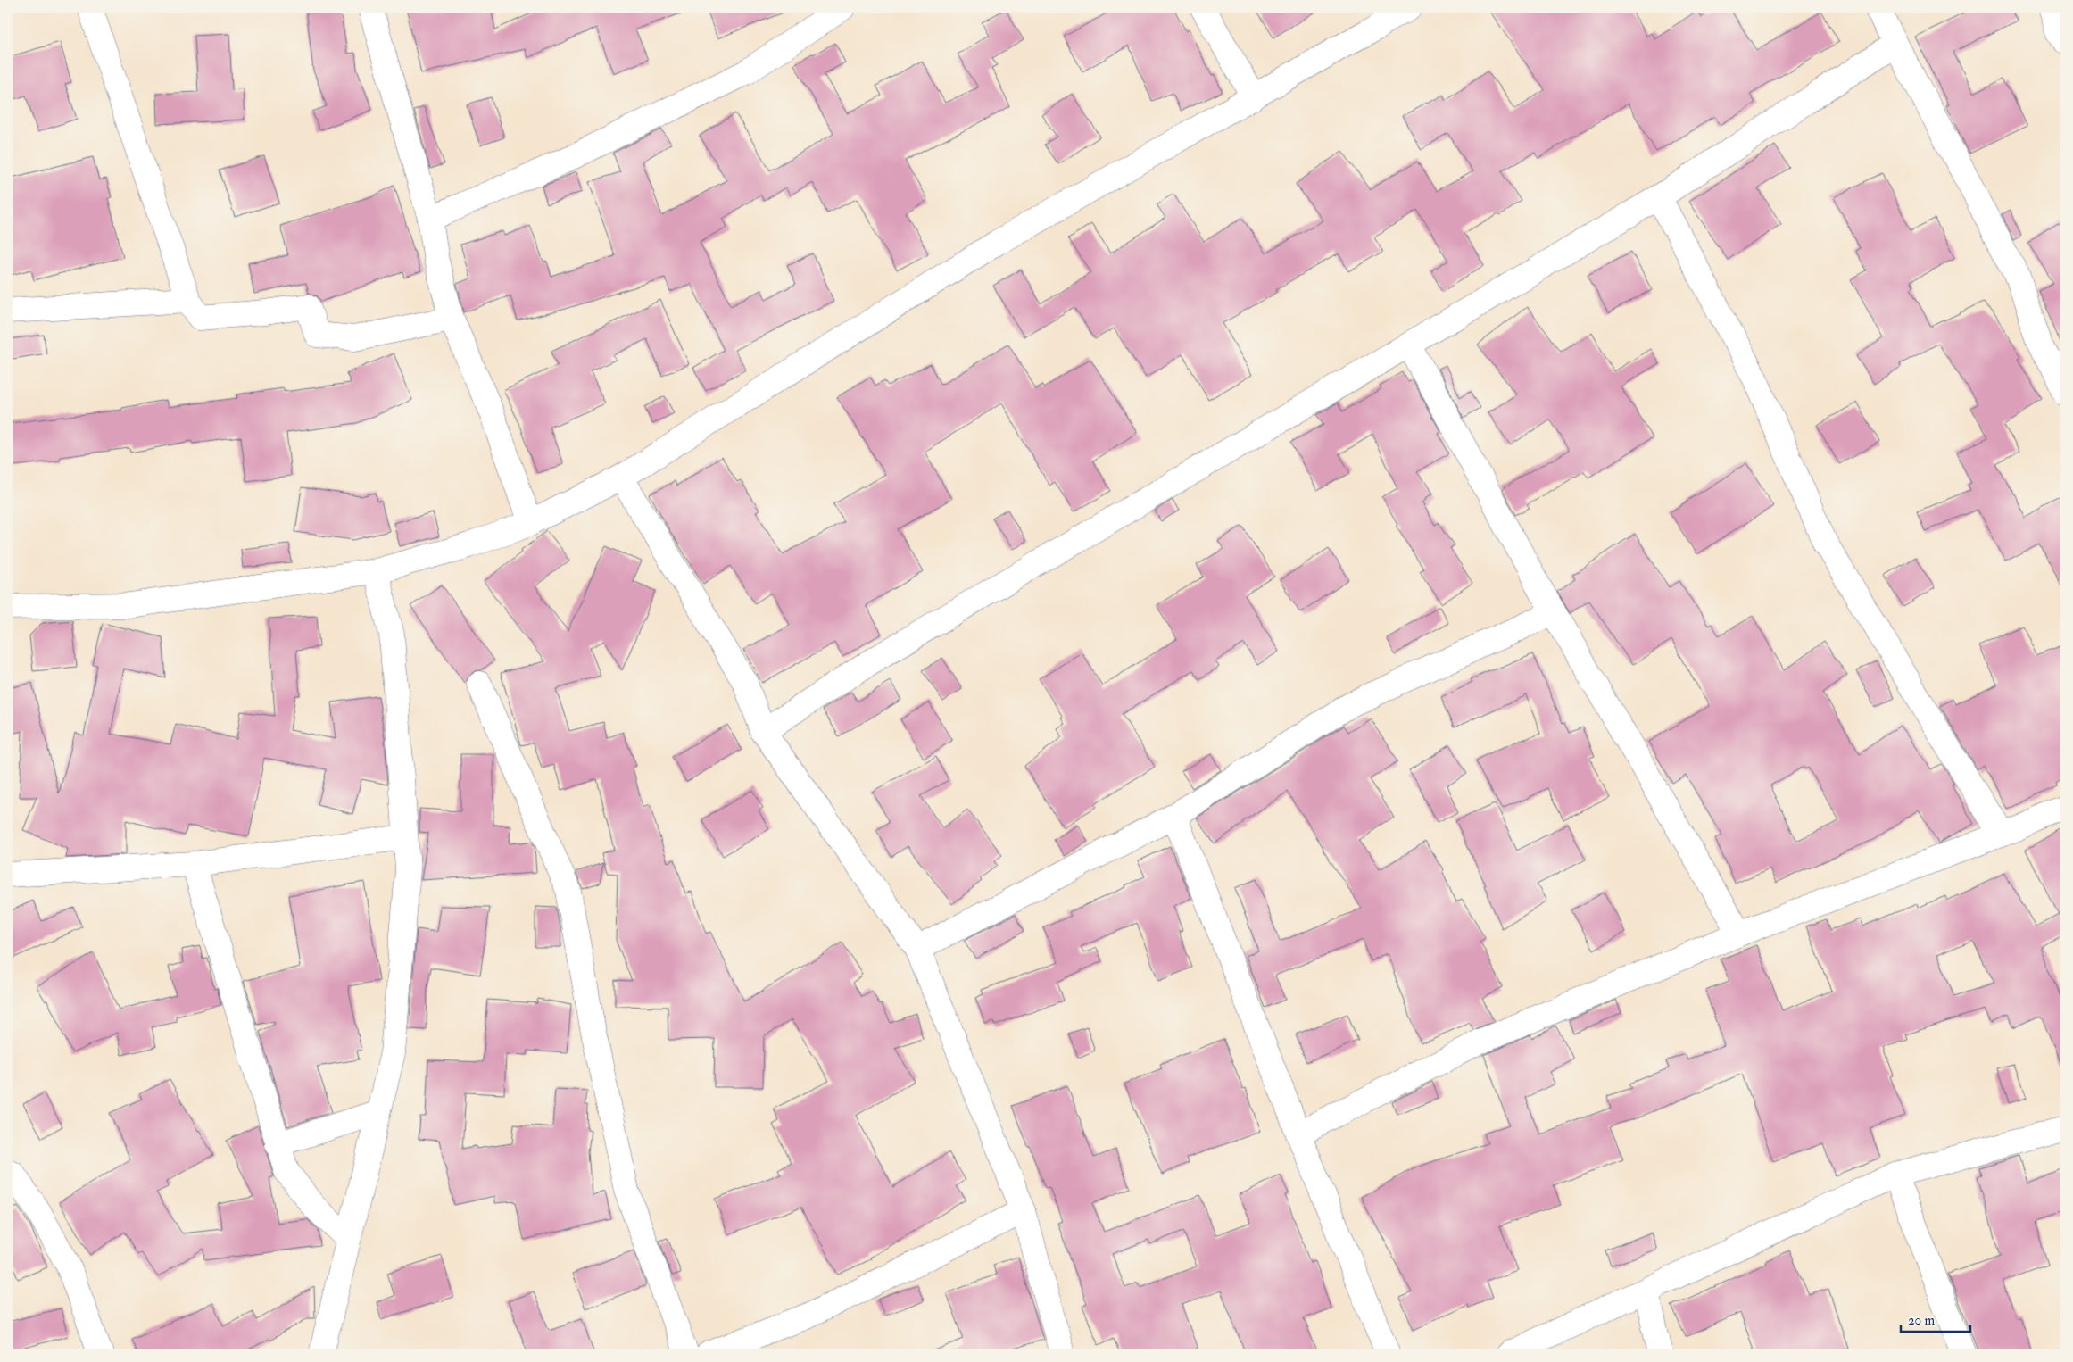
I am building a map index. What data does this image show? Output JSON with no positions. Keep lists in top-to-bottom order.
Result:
{
  "scale_bar": "20 m"
}
